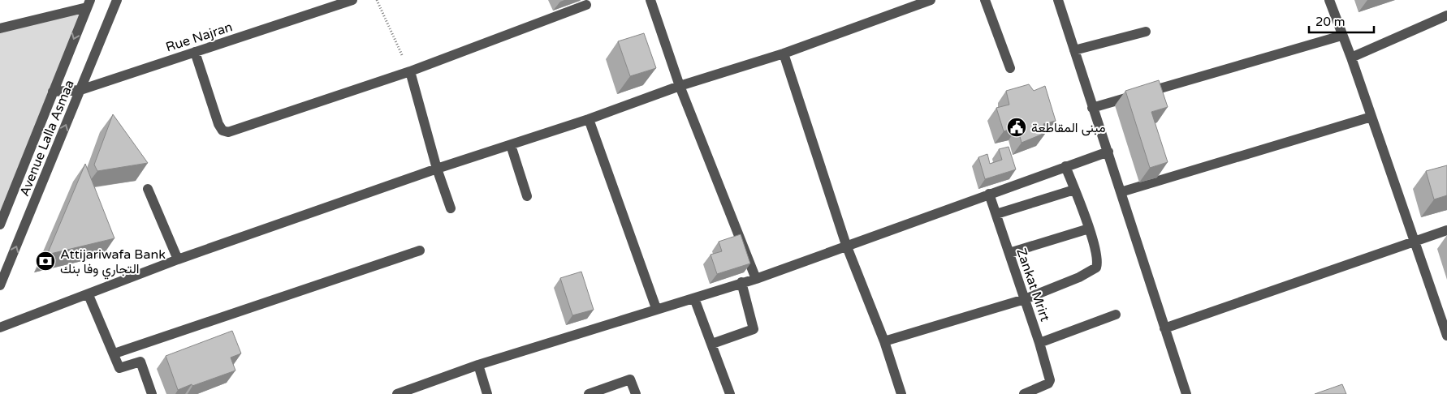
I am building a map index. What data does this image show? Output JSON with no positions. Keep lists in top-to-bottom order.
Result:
{
  "streets": {
    "street": ["Rue Najran", "Avenue Lalla Asmaa", "Zankat Mrirt"]
  },
  "crossings": [
    ["Rue Najran", "Avenue Lalla Asmaa"]
  ],
  "places": {
    "public building": ["مبنى المقاطعة"],
    "bank": ["Attijariwafa Bank التجاري وفا بنك"]
  },
  "scale_bar": "20 m"
}
